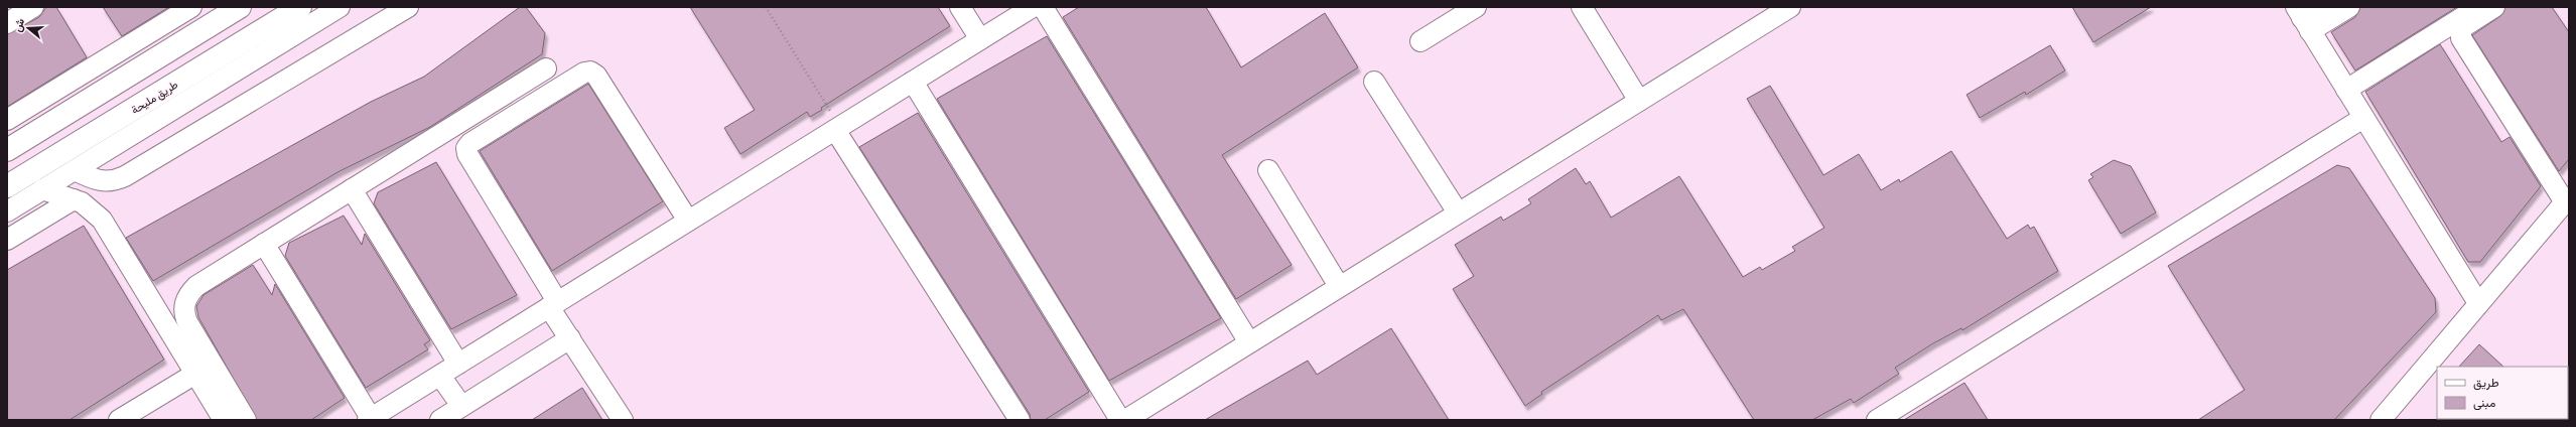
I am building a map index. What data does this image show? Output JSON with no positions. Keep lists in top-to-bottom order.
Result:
{
  "streets": {
    "main road": ["طريق مليحة"]
  },
  "legend": ["طريق", "مبنى"],
  "north": "left"
}
